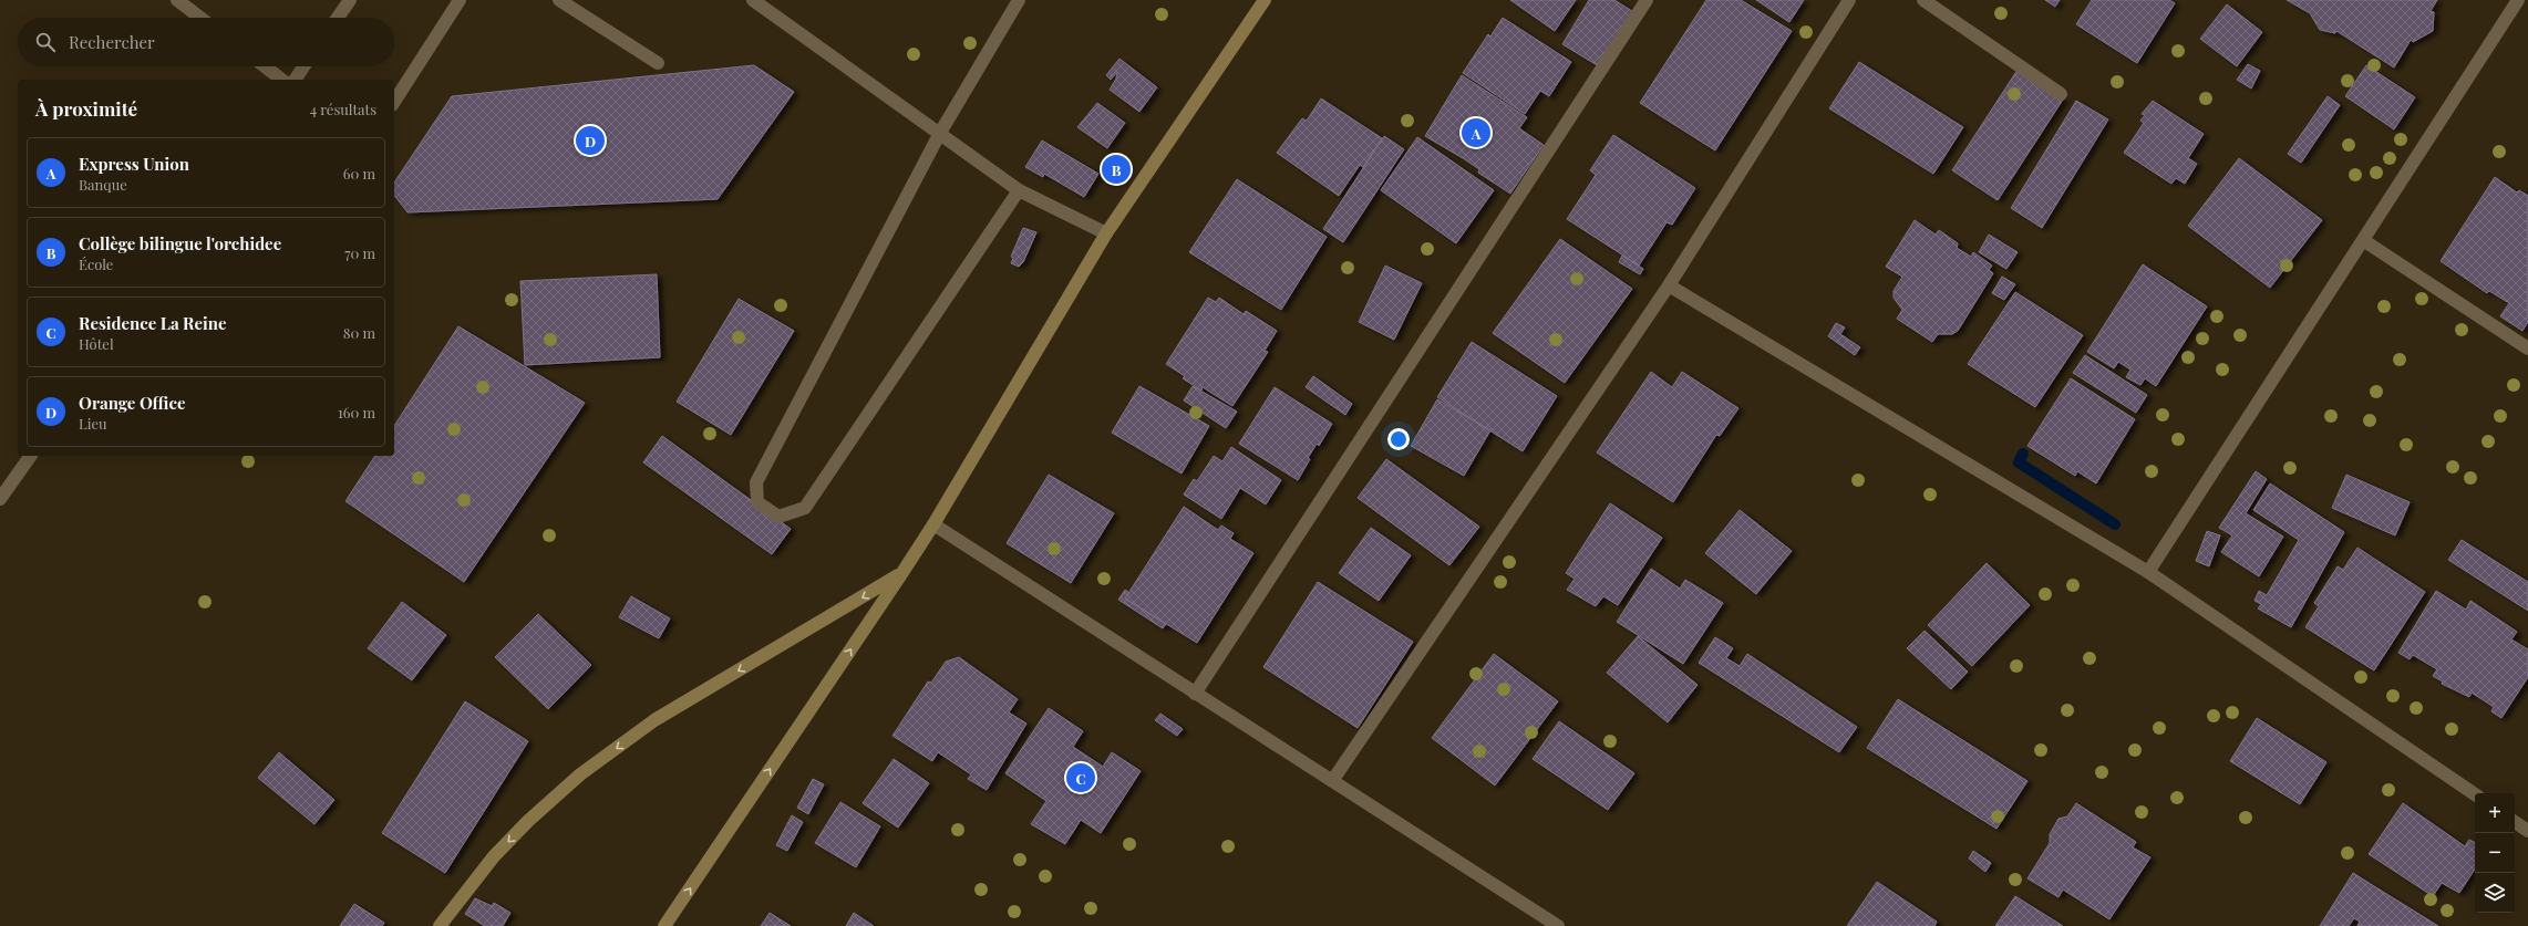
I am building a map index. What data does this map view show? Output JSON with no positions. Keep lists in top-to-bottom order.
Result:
{
  "page": {
    "search": "Rechercher",
    "heading": ["À proximité", "4 résultats"],
    "pins": [
      "A",
      "D",
      "B",
      "C"
    ],
    "list": [
      {
        "mark": "A",
        "name": "Express Union",
        "note": "Banque",
        "value": "60 m"
      },
      {
        "mark": "B",
        "name": "Collège bilingue l'orchidee",
        "note": "École",
        "value": "70 m"
      },
      {
        "mark": "C",
        "name": "Residence La Reine",
        "note": "Hôtel",
        "value": "80 m"
      },
      {
        "mark": "D",
        "name": "Orange Office",
        "note": "Lieu",
        "value": "160 m"
      }
    ],
    "map_buttons": ["+", "−"]
  }
}
